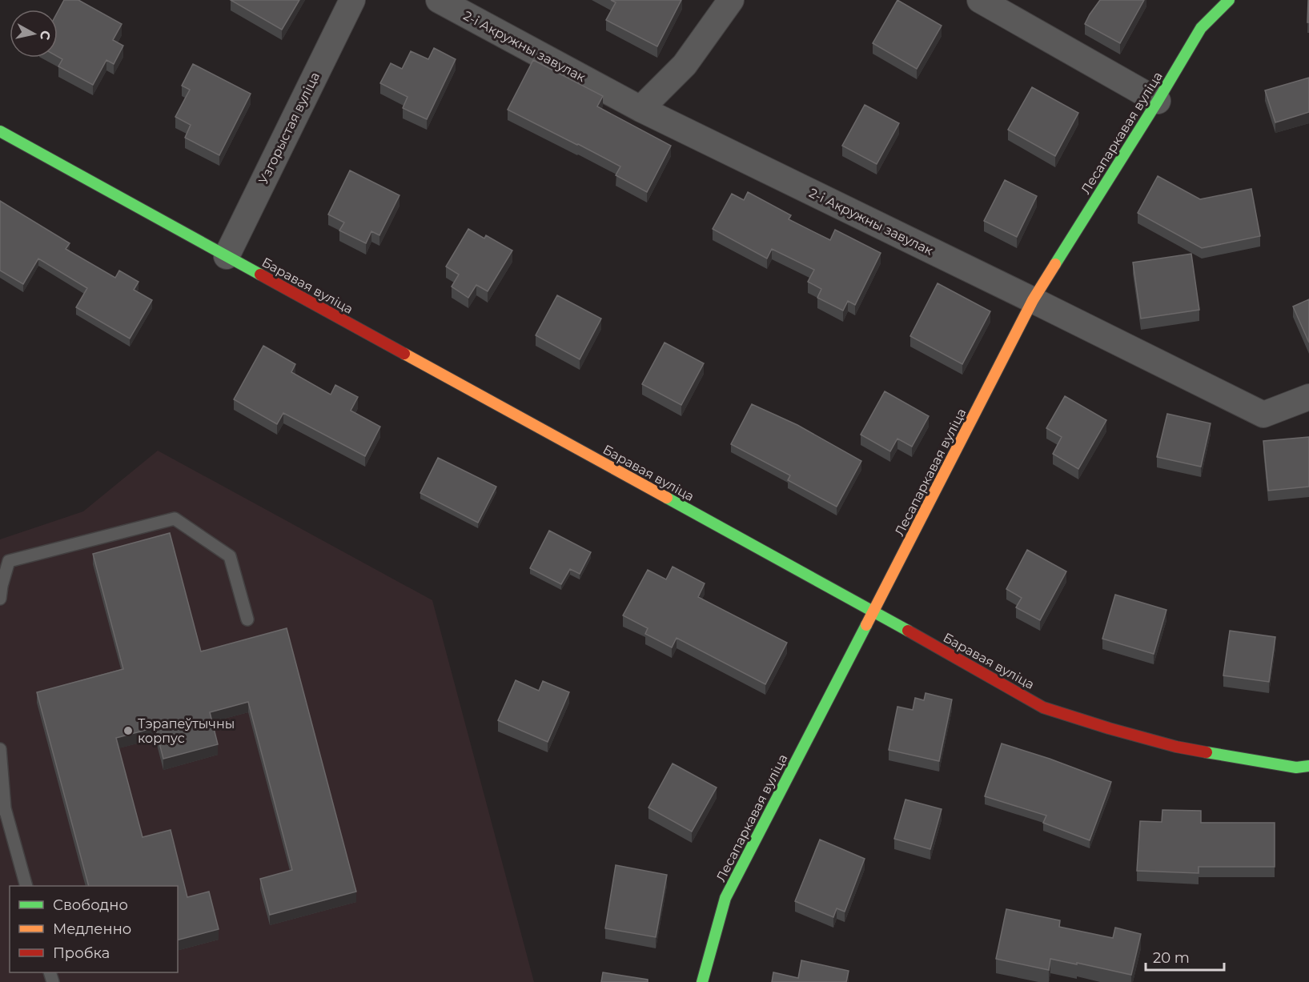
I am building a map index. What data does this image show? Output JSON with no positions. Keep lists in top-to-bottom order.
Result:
{
  "streets": {
    "street": [
      "2-і Акружны завулак",
      "Узгорыстая вуліца",
      "Лесапаркавая вуліца",
      "Баравая вуліца"
    ]
  },
  "crossings": [
    ["2-і Акружны завулак", "Лесапаркавая вуліца"],
    ["Узгорыстая вуліца", "Баравая вуліца"],
    ["Лесапаркавая вуліца", "Баравая вуліца"]
  ],
  "places": ["Тэрапеўтычны корпус"],
  "legend": ["Свободно", "Медленно", "Пробка"],
  "scale_bar": "20 m",
  "north": "right"
}
